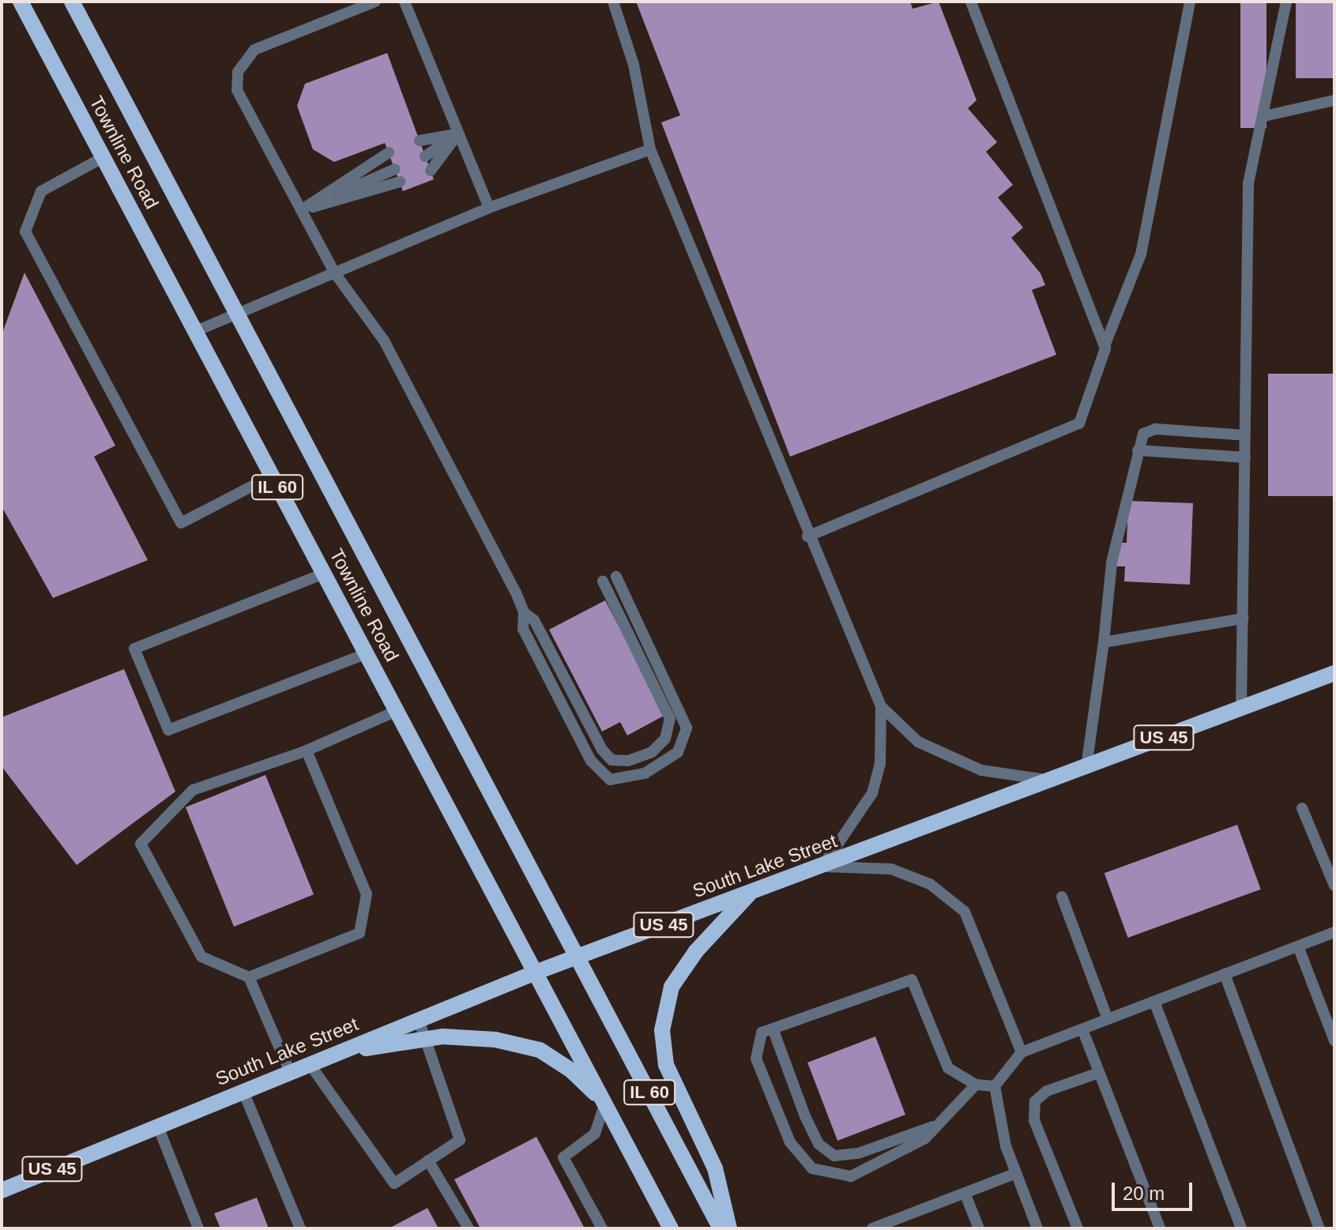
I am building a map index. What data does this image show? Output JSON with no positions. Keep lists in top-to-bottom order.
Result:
{
  "streets": {
    "main road": [
      "Townline Road",
      "IL 60",
      "US 45",
      "South Lake Street"
    ]
  },
  "crossings": [
    ["Townline Road", "South Lake Street"]
  ],
  "scale_bar": "20 m"
}
